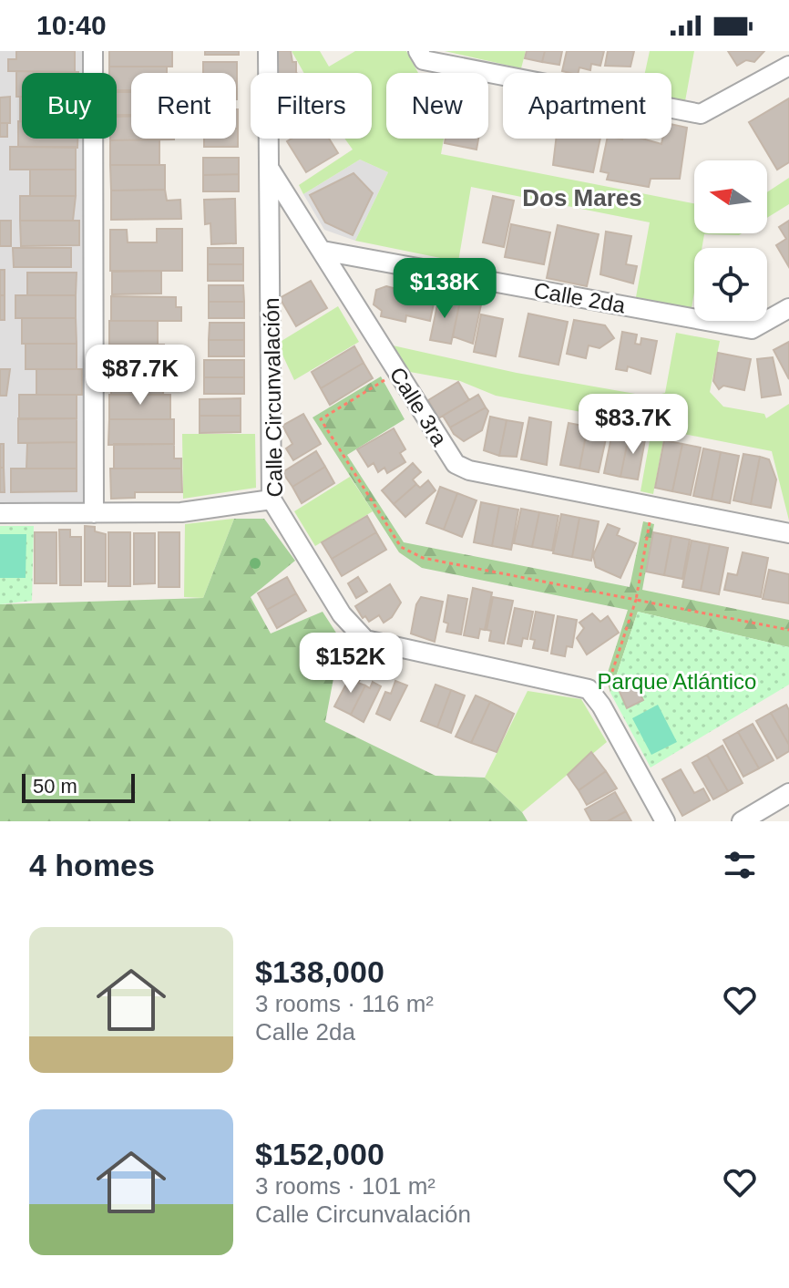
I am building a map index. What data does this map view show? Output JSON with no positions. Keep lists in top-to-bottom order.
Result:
{
  "streets": {
    "street": ["Calle 2da", "Calle Circunvalación", "Calle 3ra"]
  },
  "crossings": [
    ["Calle 2da", "Calle 3ra"],
    ["Calle Circunvalación", "Calle 3ra"]
  ],
  "districts": ["Dos Mares"],
  "parks": ["Parque Atlántico"],
  "scale_bar": "50 m",
  "north": "left",
  "page": {
    "status": "10:40",
    "chip": [
      "Buy",
      "Rent",
      "Filters",
      "New",
      "Apartment"
    ],
    "price": [
      "$138K",
      "$87.7K",
      "$83.7K",
      "$152K"
    ],
    "scale": "50 m",
    "heading": "4 homes",
    "list": [
      {
        "name": "$138,000",
        "note": "3 rooms · 116 m² · Calle 2da"
      },
      {
        "name": "$152,000",
        "note": "3 rooms · 101 m² · Calle Circunvalación"
      }
    ]
  }
}
